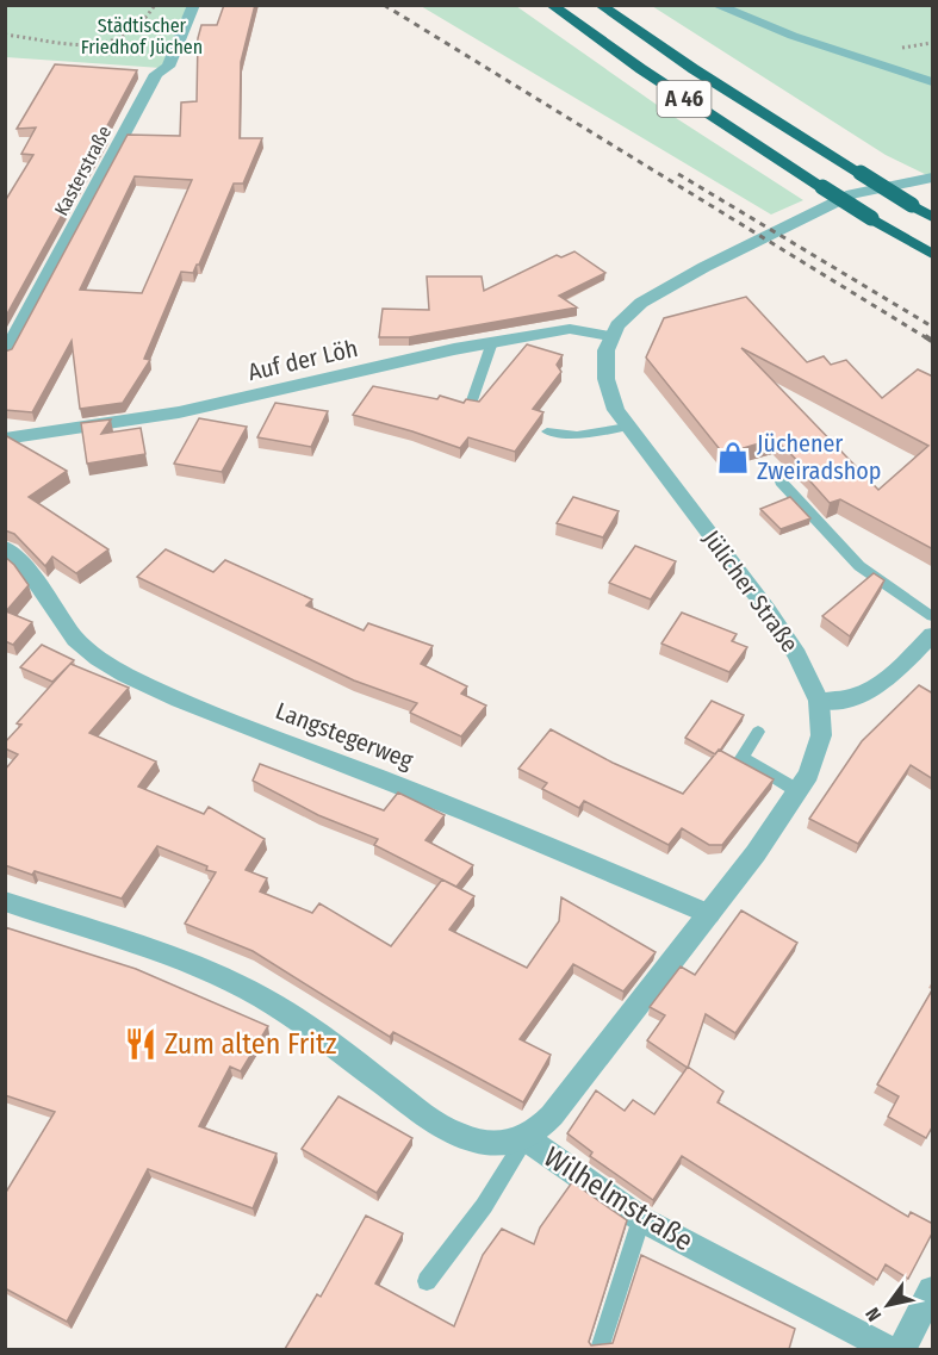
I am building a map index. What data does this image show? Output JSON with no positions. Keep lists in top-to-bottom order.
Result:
{
  "streets": {
    "highway": ["A 46"],
    "street": [
      "Kasterstraße",
      "Auf der Löh",
      "Jülicher Straße",
      "Langstegerweg",
      "Wilhelmstraße"
    ]
  },
  "crossings": [
    ["Auf der Löh", "Jülicher Straße"],
    ["Jülicher Straße", "Langstegerweg"],
    ["Jülicher Straße", "Wilhelmstraße"]
  ],
  "parks": ["Städtischer Friedhof Jüchen"],
  "places": {
    "shop": ["Jüchener Zweiradshop"],
    "restaurant": ["Zum alten Fritz"]
  },
  "north": "bottom left"
}
